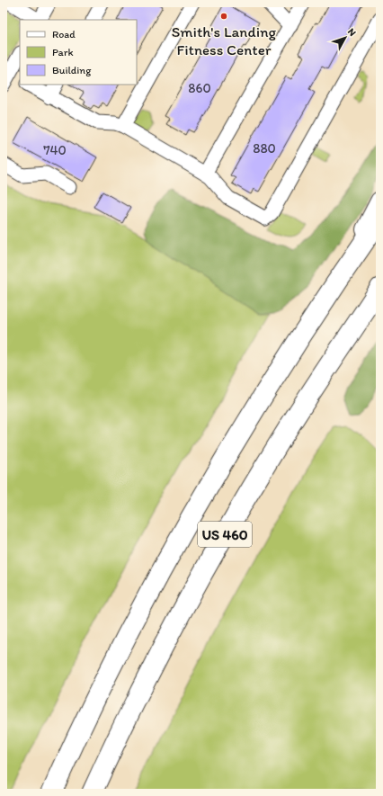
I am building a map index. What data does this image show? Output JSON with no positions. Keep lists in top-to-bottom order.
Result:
{
  "streets": {
    "highway": ["US 460"]
  },
  "places": ["Smith's Landing Fitness Center"],
  "house_numbers": ["860", "880", "740"],
  "legend": ["Road", "Park", "Building"],
  "north": "top right"
}
